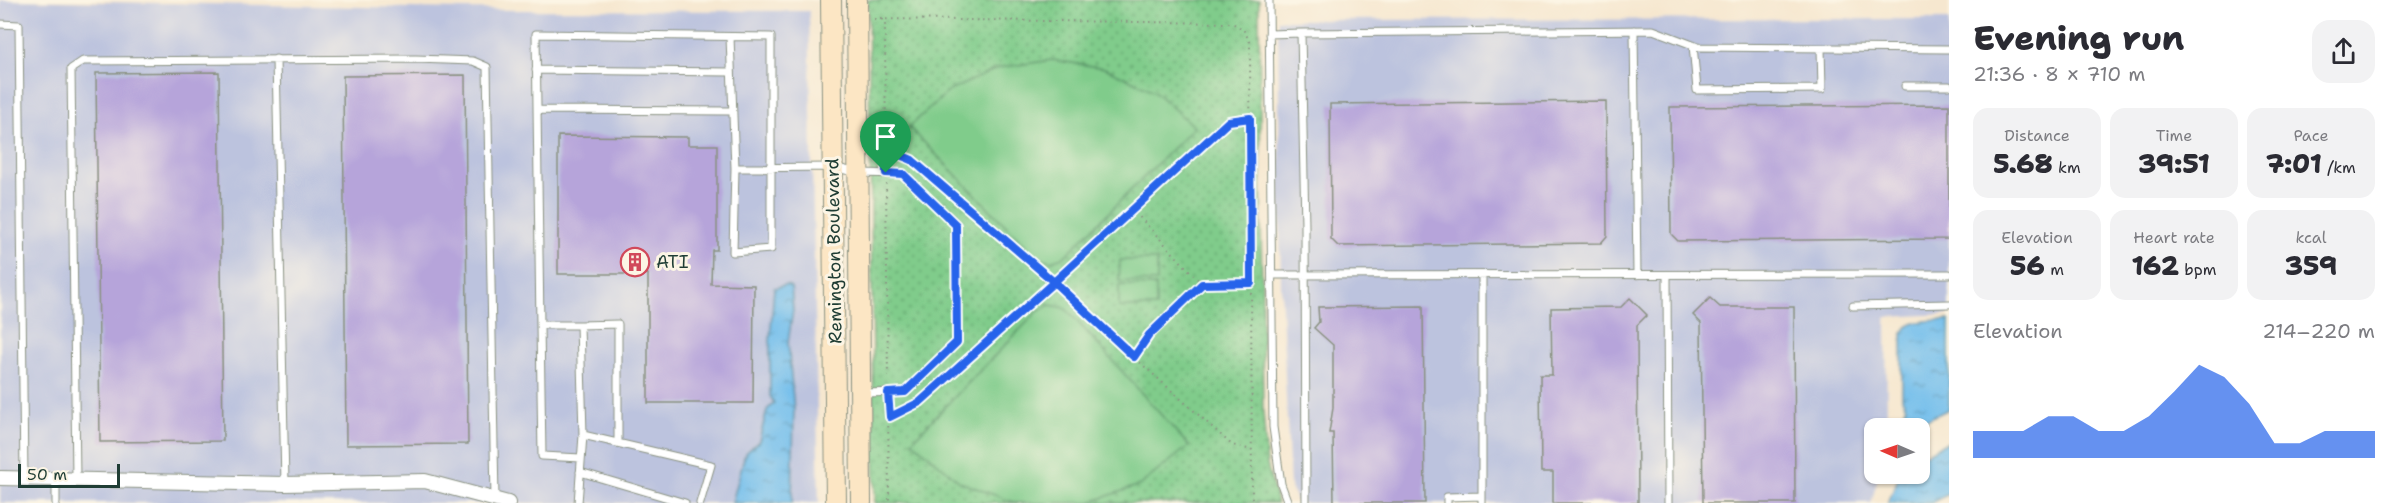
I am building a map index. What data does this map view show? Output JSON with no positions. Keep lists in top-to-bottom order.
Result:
{
  "streets": {
    "street": ["Remington Boulevard"]
  },
  "places": {
    "building": ["ATI"]
  },
  "scale_bar": "50 m",
  "north": "left",
  "page": {
    "heading": ["Evening run", "21:36 · 8 × 710 m"],
    "stats": [
      ["Distance", "5.68 km"],
      ["Time", "39:51"],
      ["Pace", "7:01 /km"],
      ["Elevation", "56 m"],
      ["Heart rate", "162 bpm"],
      ["kcal", "359"]
    ],
    "chart": ["Elevation", "214–220 m"],
    "scale": "50 m"
  }
}
